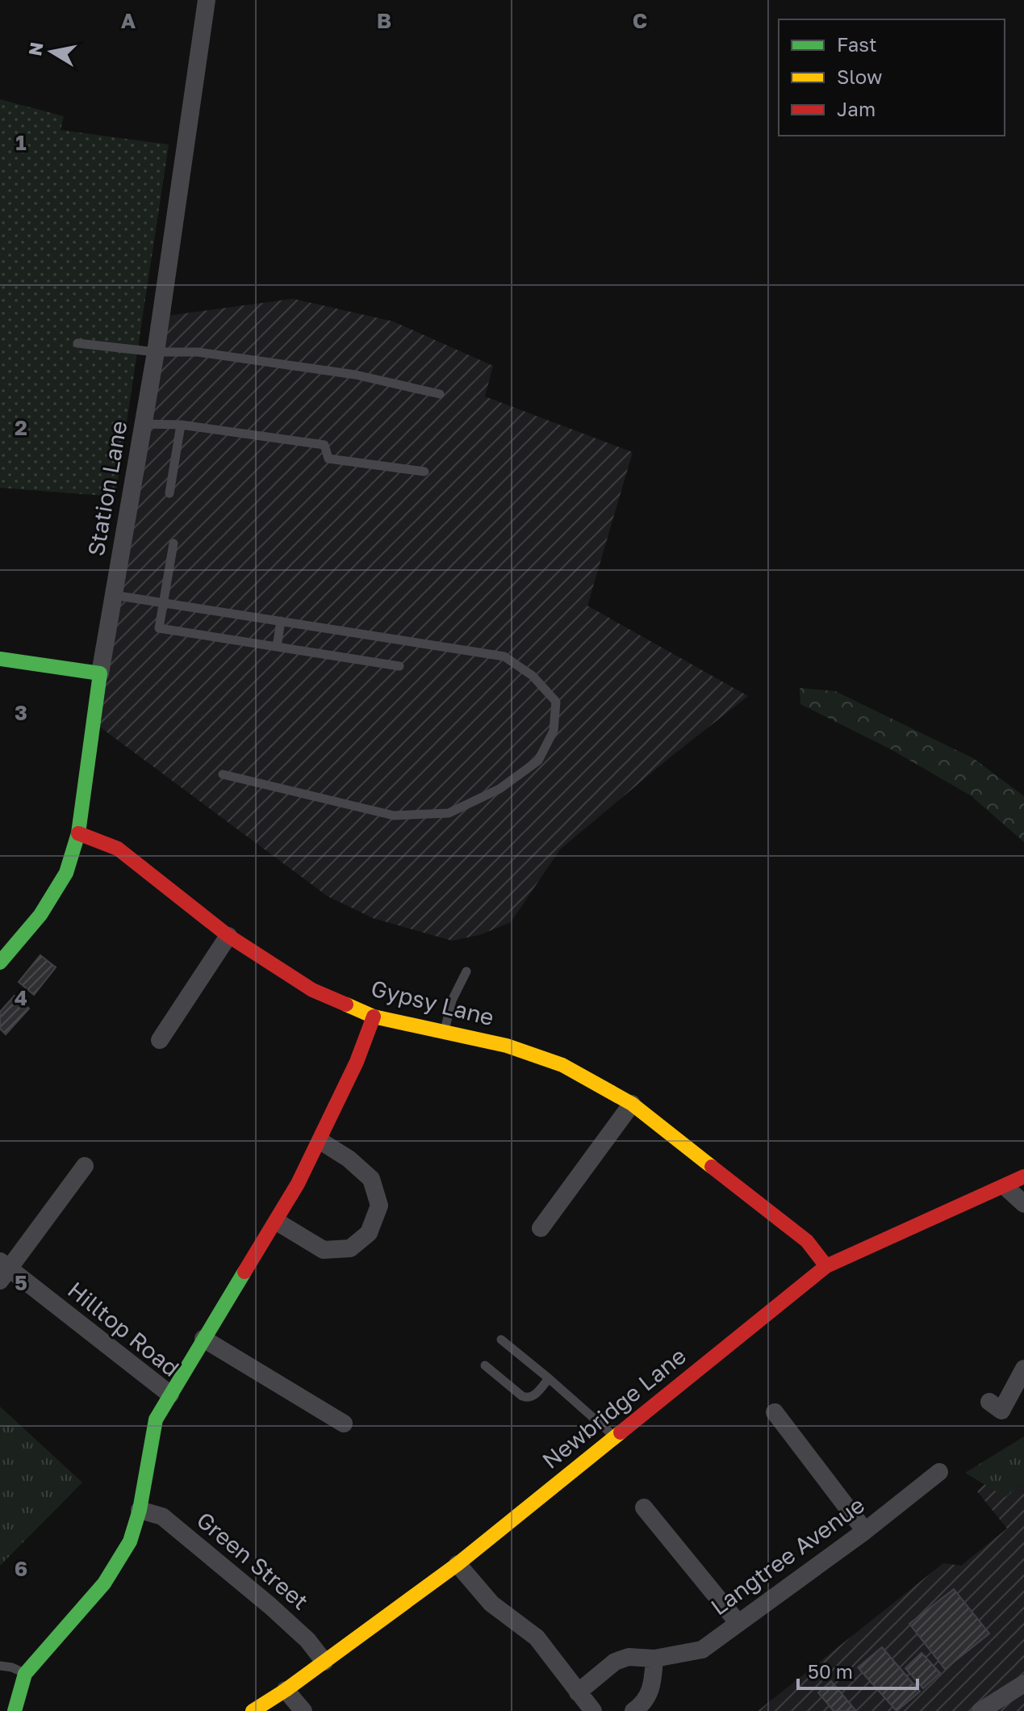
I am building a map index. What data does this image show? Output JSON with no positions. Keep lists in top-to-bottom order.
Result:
{
  "streets": {
    "street": [
      "Station Lane",
      "Gypsy Lane",
      "Hilltop Road",
      "Newbridge Lane",
      "Langtree Avenue",
      "Green Street"
    ]
  },
  "crossings": [
    ["Station Lane", "Gypsy Lane"],
    ["Gypsy Lane", "Newbridge Lane"],
    ["Hilltop Road", "Green Street"],
    ["Newbridge Lane", "Green Street"]
  ],
  "legend": ["Fast", "Slow", "Jam"],
  "scale_bar": "50 m",
  "north": "left",
  "grid": {
    "columns": ["A", "B", "C"],
    "rows": [
      "1",
      "2",
      "3",
      "4",
      "5",
      "6"
    ]
  }
}
